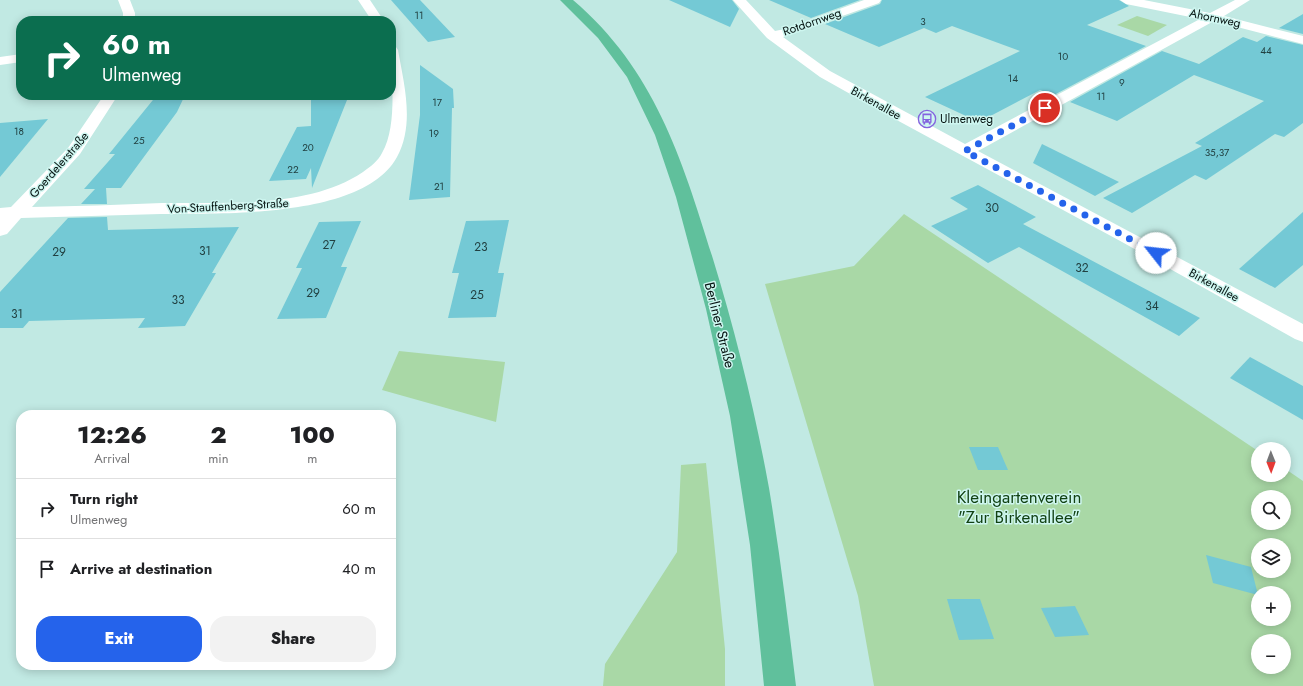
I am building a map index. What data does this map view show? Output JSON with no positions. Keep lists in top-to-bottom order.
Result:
{
  "streets": {
    "highway": ["Berliner Straße"],
    "street": [
      "Ahornweg",
      "Rotdornweg",
      "Birkenallee",
      "Goerdelerstraße",
      "Von-Stauffenberg-Straße"
    ]
  },
  "crossings": [
    ["Rotdornweg", "Birkenallee"],
    ["Goerdelerstraße", "Von-Stauffenberg-Straße"]
  ],
  "parks": ["Kleingartenverein \"Zur Birkenallee\""],
  "places": {
    "bus stop": ["Ulmenweg"]
  },
  "house_numbers": [
    "11",
    "3",
    "44",
    "10",
    "14",
    "9",
    "11",
    "17",
    "18",
    "19",
    "25",
    "20",
    "35,37",
    "22",
    "21",
    "30",
    "27",
    "23",
    "31",
    "29",
    "32",
    "29",
    "25",
    "33",
    "34",
    "31"
  ],
  "north": "bottom",
  "page": {
    "turn": ["60 m", "Ulmenweg"],
    "eta": [
      "12:26",
      "Arrival",
      "2",
      "min",
      "100",
      "m"
    ],
    "map_buttons": ["+", "−"],
    "list": [
      {
        "name": "Turn right",
        "note": "Ulmenweg",
        "value": "60 m"
      },
      {
        "name": "Arrive at destination",
        "value": "40 m"
      }
    ],
    "buttons": ["Exit", "Share"]
  }
}
